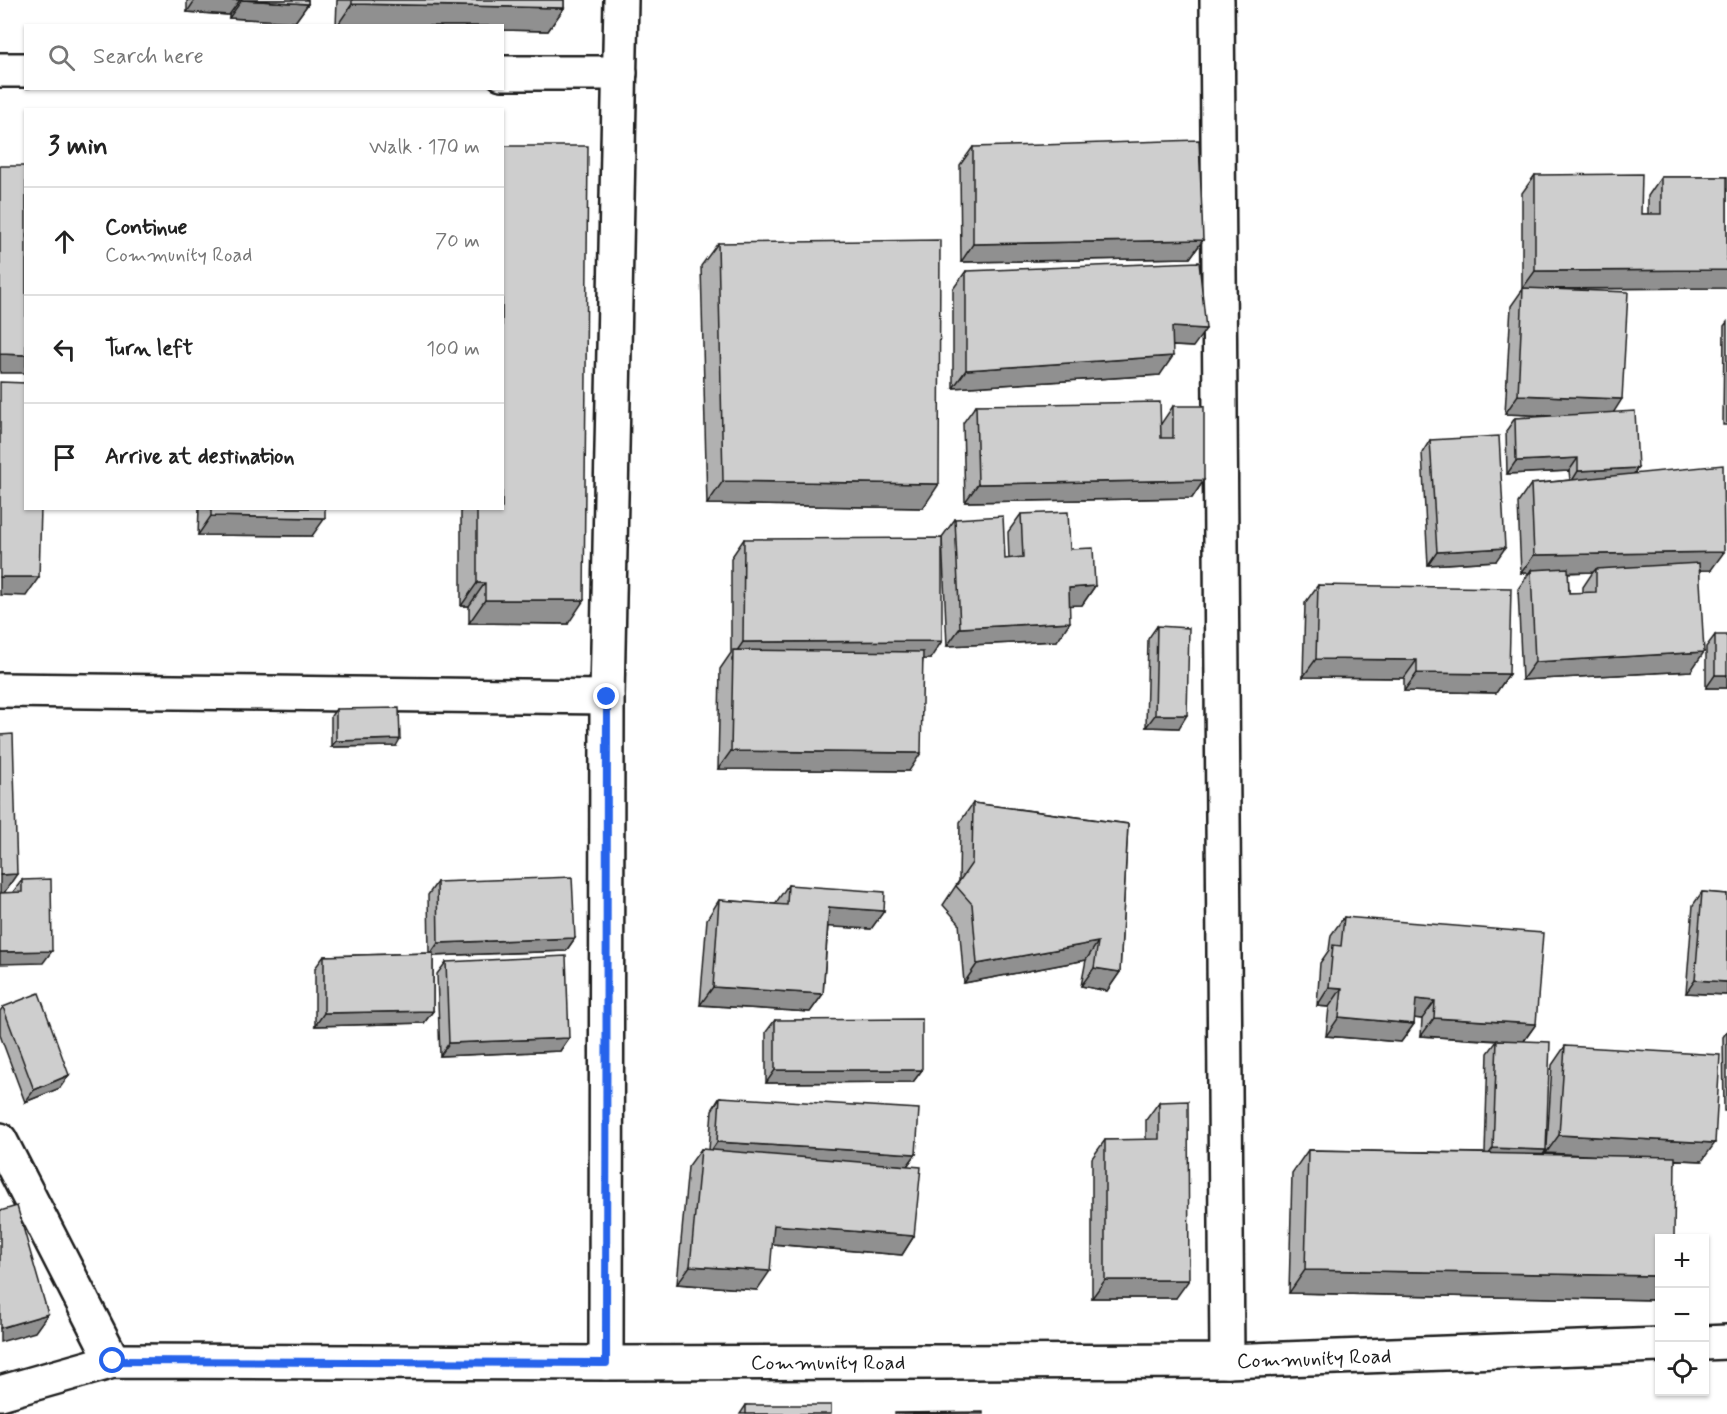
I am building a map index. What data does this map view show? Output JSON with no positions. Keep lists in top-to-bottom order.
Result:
{
  "streets": {
    "street": ["Community Road"]
  },
  "page": {
    "search": "Search here",
    "heading": ["3 min", "Walk · 170 m"],
    "list": [
      ["Continue", "Community Road", "70 m"],
      ["Turn left", "100 m"],
      "Arrive at destination"
    ],
    "map_buttons": ["+", "−"]
  }
}
